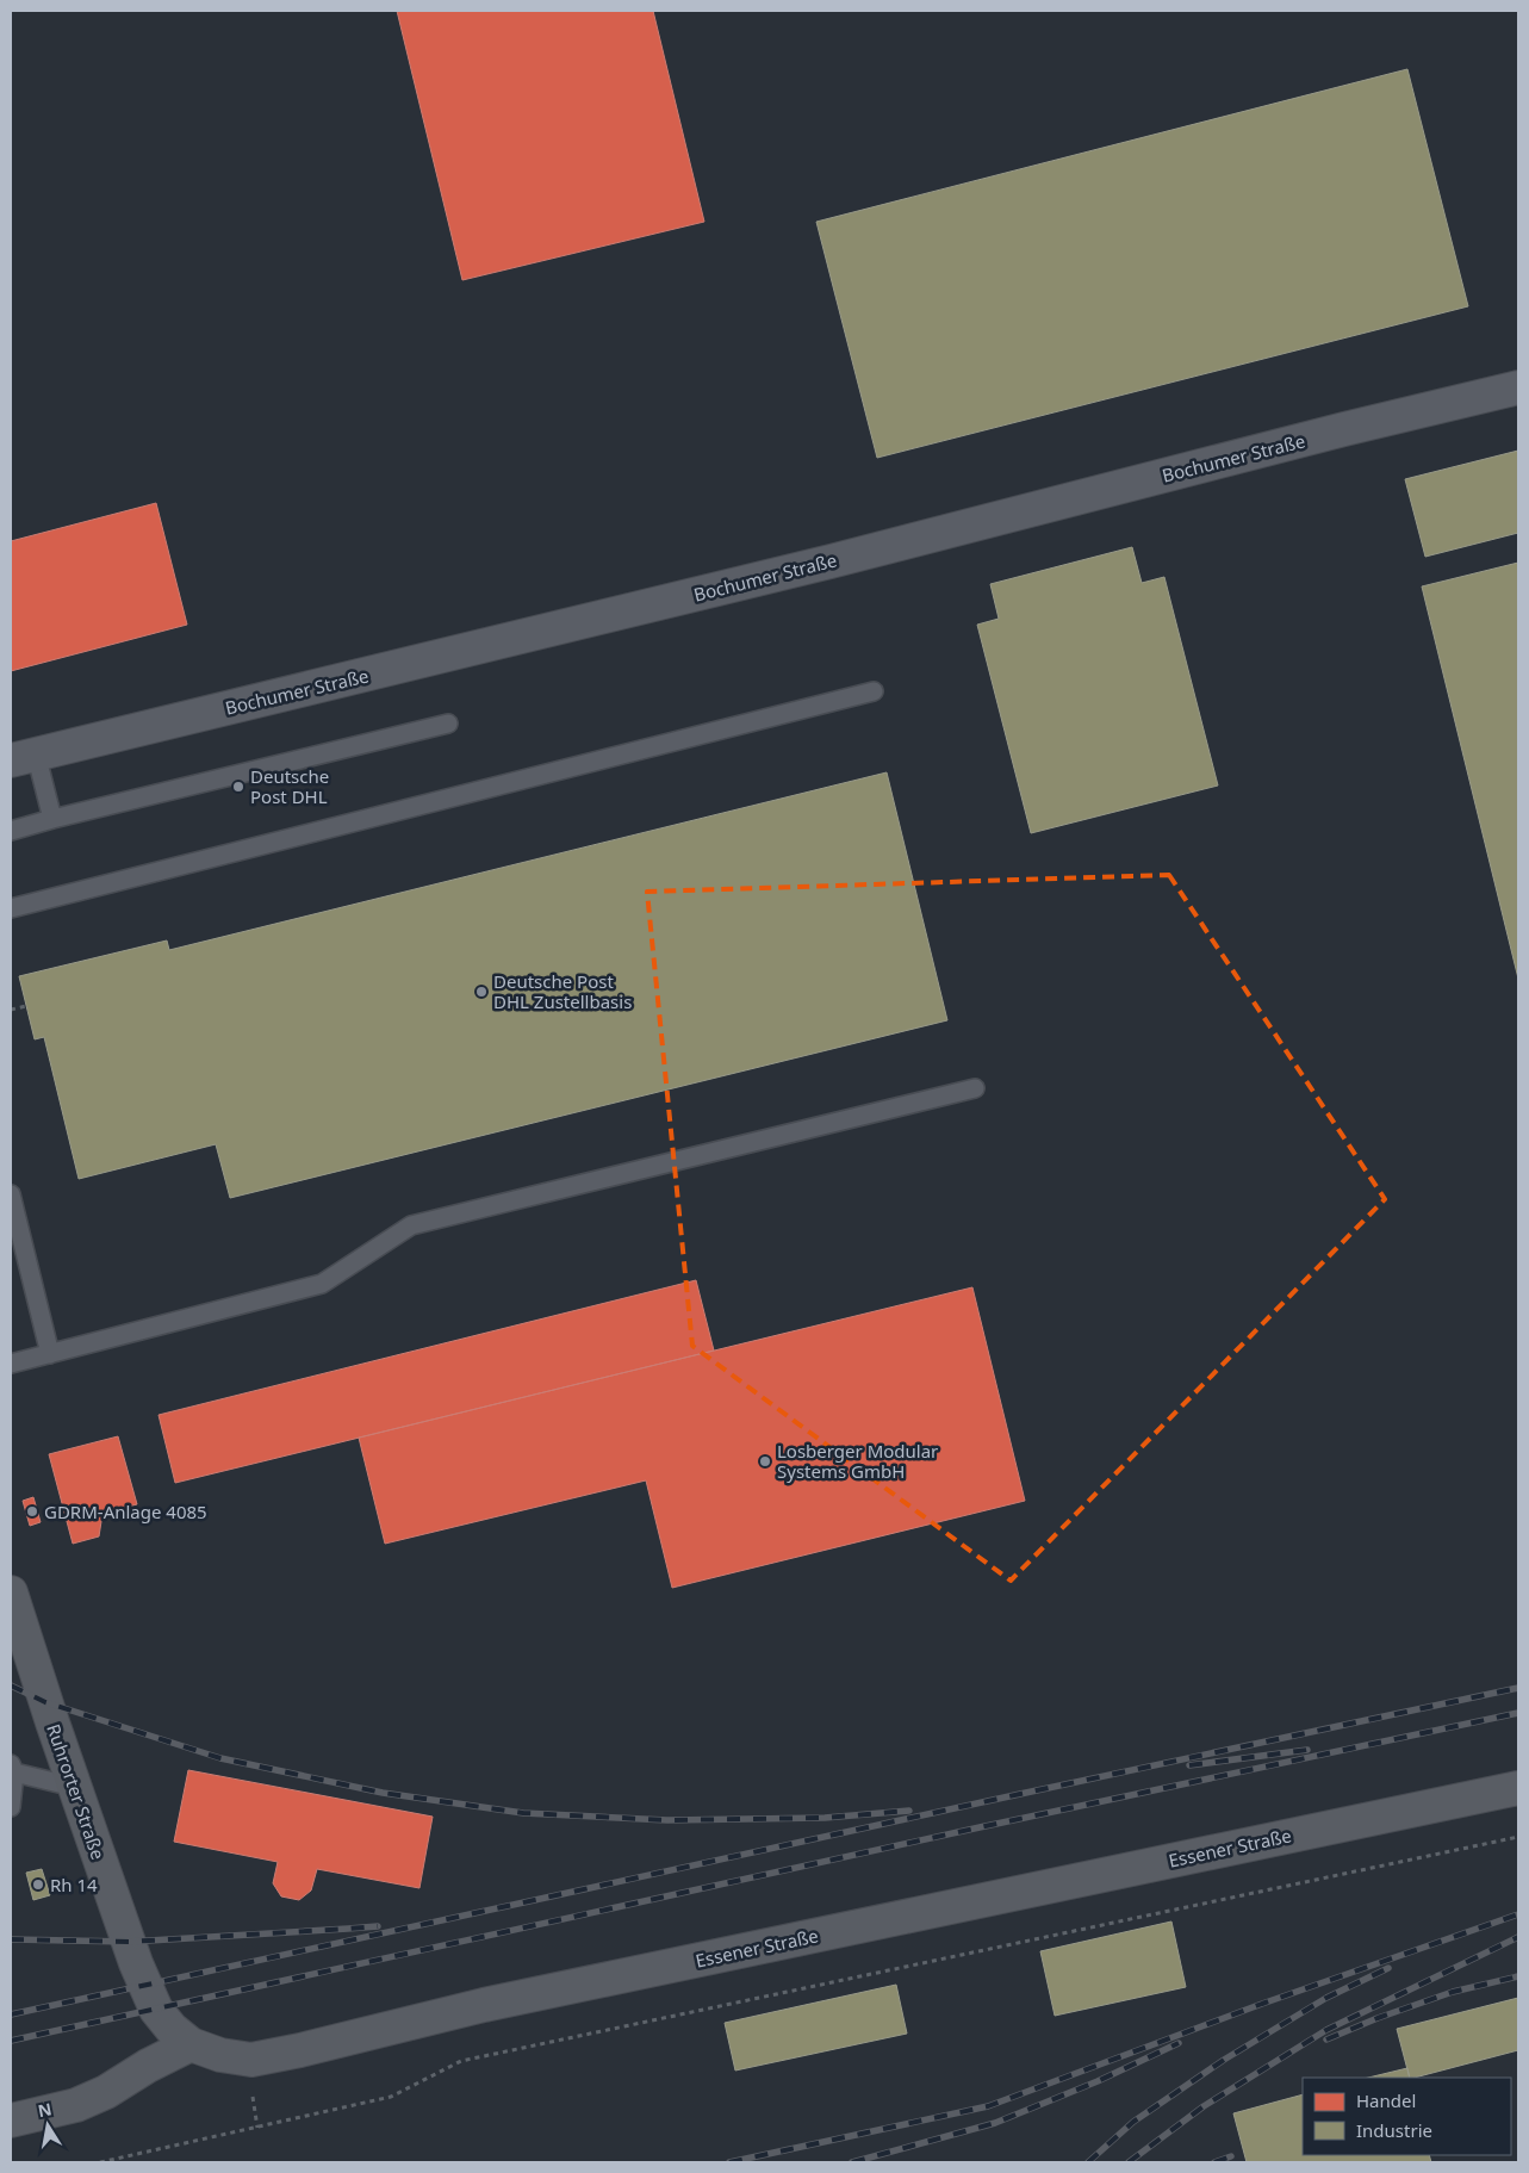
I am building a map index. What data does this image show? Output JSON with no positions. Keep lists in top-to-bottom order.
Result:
{
  "streets": {
    "street": ["Bochumer Straße", "Ruhrorter Straße", "Essener Straße"]
  },
  "crossings": [
    ["Ruhrorter Straße", "Essener Straße"]
  ],
  "places": [
    "Deutsche Post DHL",
    "Deutsche Post DHL Zustellbasis",
    "Losberger Modular Systems GmbH",
    "GDRM-Anlage 4085",
    "Rh 14"
  ],
  "legend": ["Handel", "Industrie"],
  "north": "top"
}
